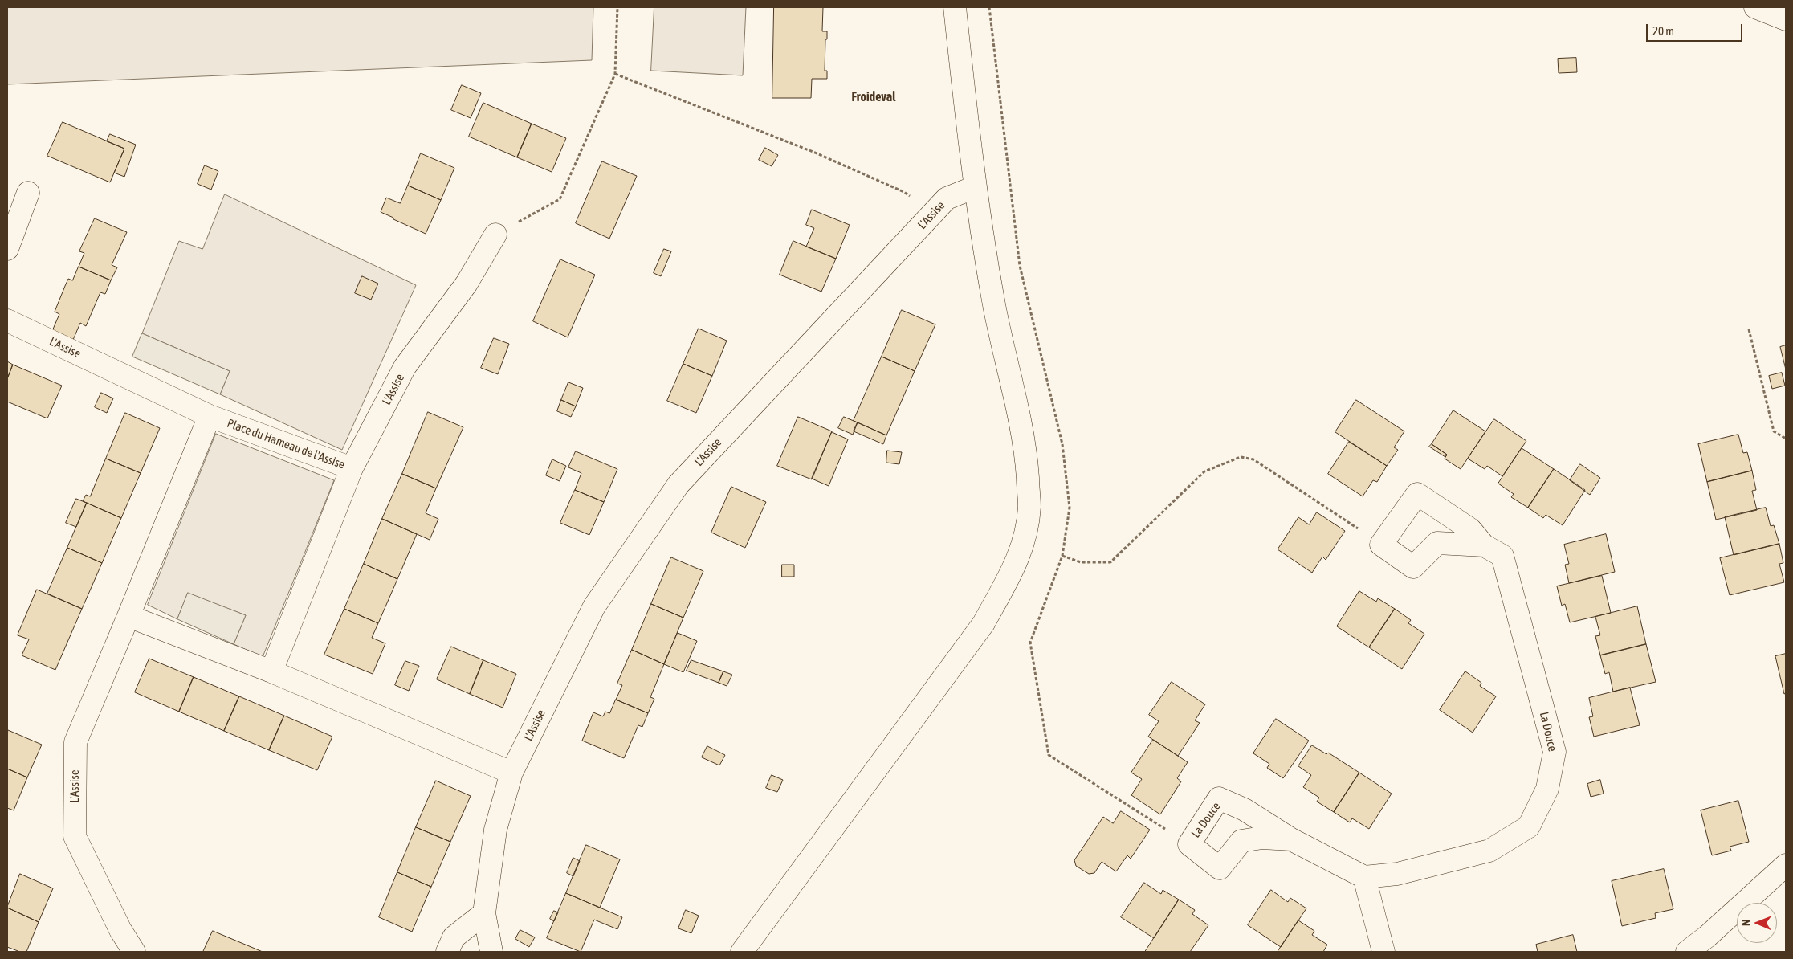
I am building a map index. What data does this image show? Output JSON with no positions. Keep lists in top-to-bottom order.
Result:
{
  "streets": {
    "street": ["L'Assise", "Place du Hameau de l'Assise", "La Douce"]
  },
  "crossings": [
    ["L'Assise", "Place du Hameau de l'Assise"]
  ],
  "districts": ["Froideval"],
  "scale_bar": "20 m",
  "north": "left"
}
